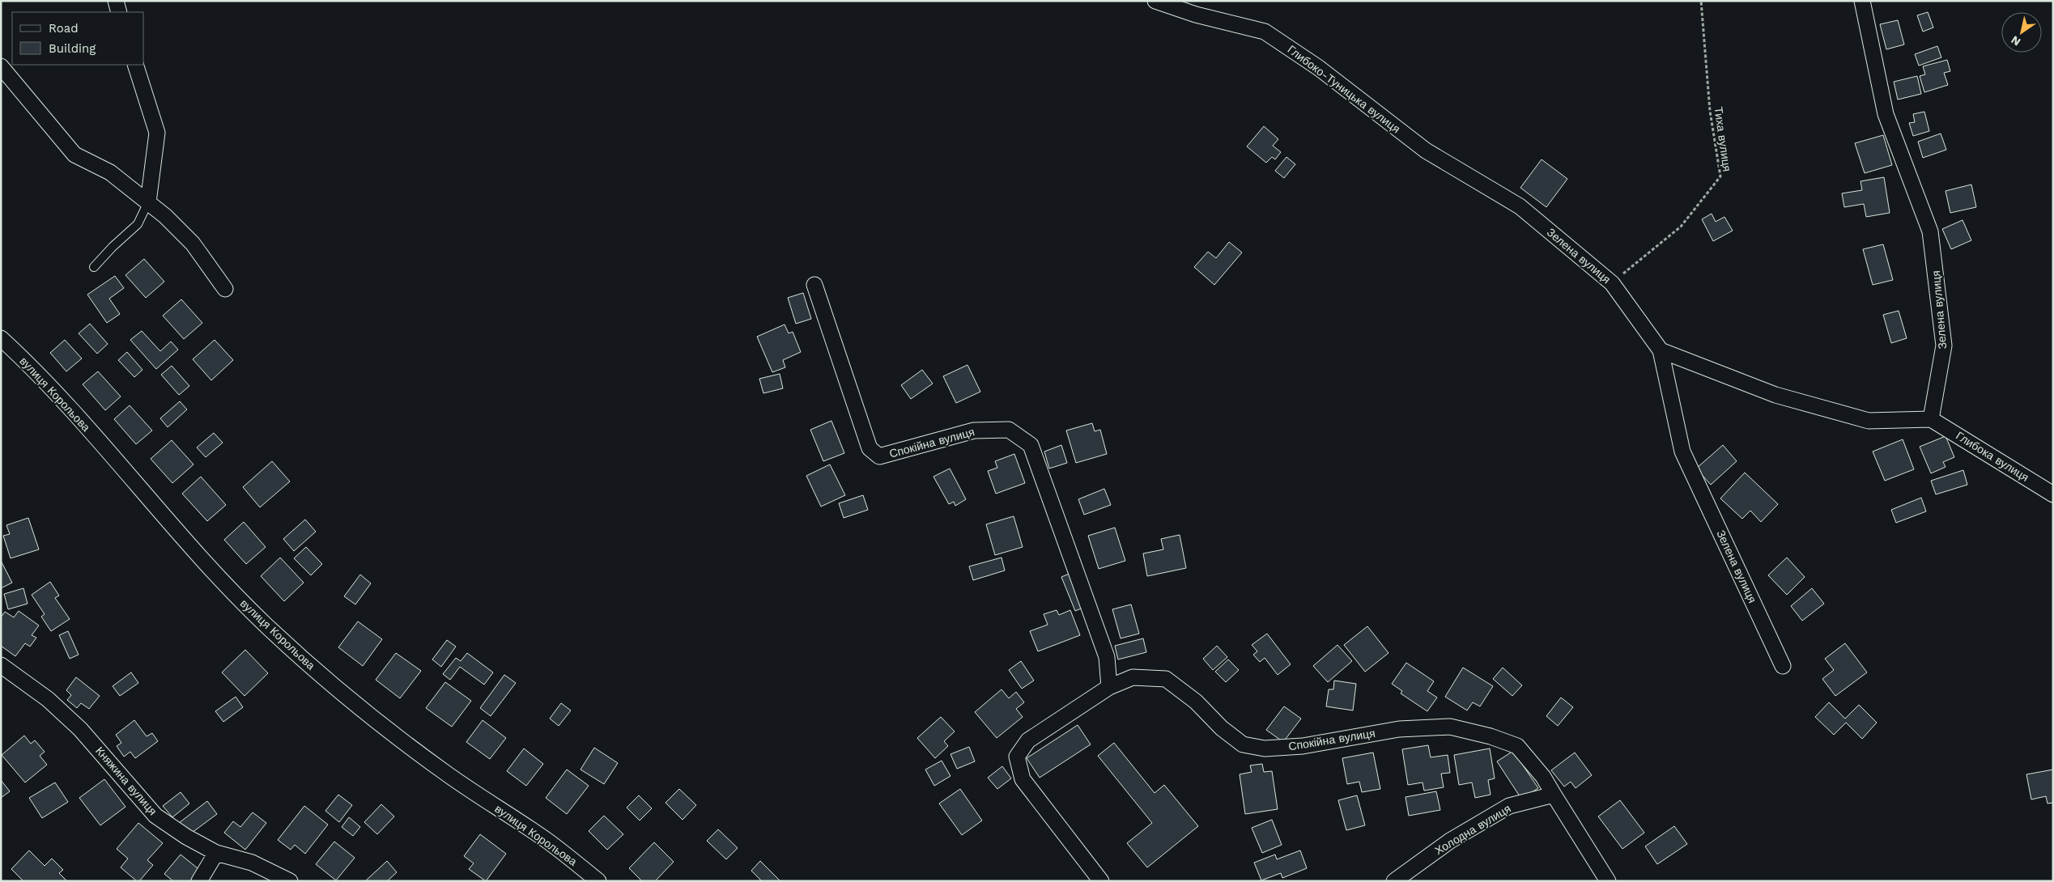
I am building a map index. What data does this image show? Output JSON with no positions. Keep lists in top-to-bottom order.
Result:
{
  "streets": {
    "street": [
      "Глибоко-Туницька вулиця",
      "Зелена вулиця",
      "вулиця Корольова",
      "Спокійна вулиця",
      "Глибока вулиця",
      "Княжина вулиця",
      "Холодна вулиця"
    ],
    "path": ["Тиха вулиця"]
  },
  "crossings": [
    ["Глибоко-Туницька вулиця", "Зелена вулиця"],
    ["Тиха вулиця", "Зелена вулиця"],
    ["Зелена вулиця", "Глибока вулиця"],
    ["Спокійна вулиця", "Холодна вулиця"]
  ],
  "legend": ["Road", "Building"],
  "north": "bottom left"
}
